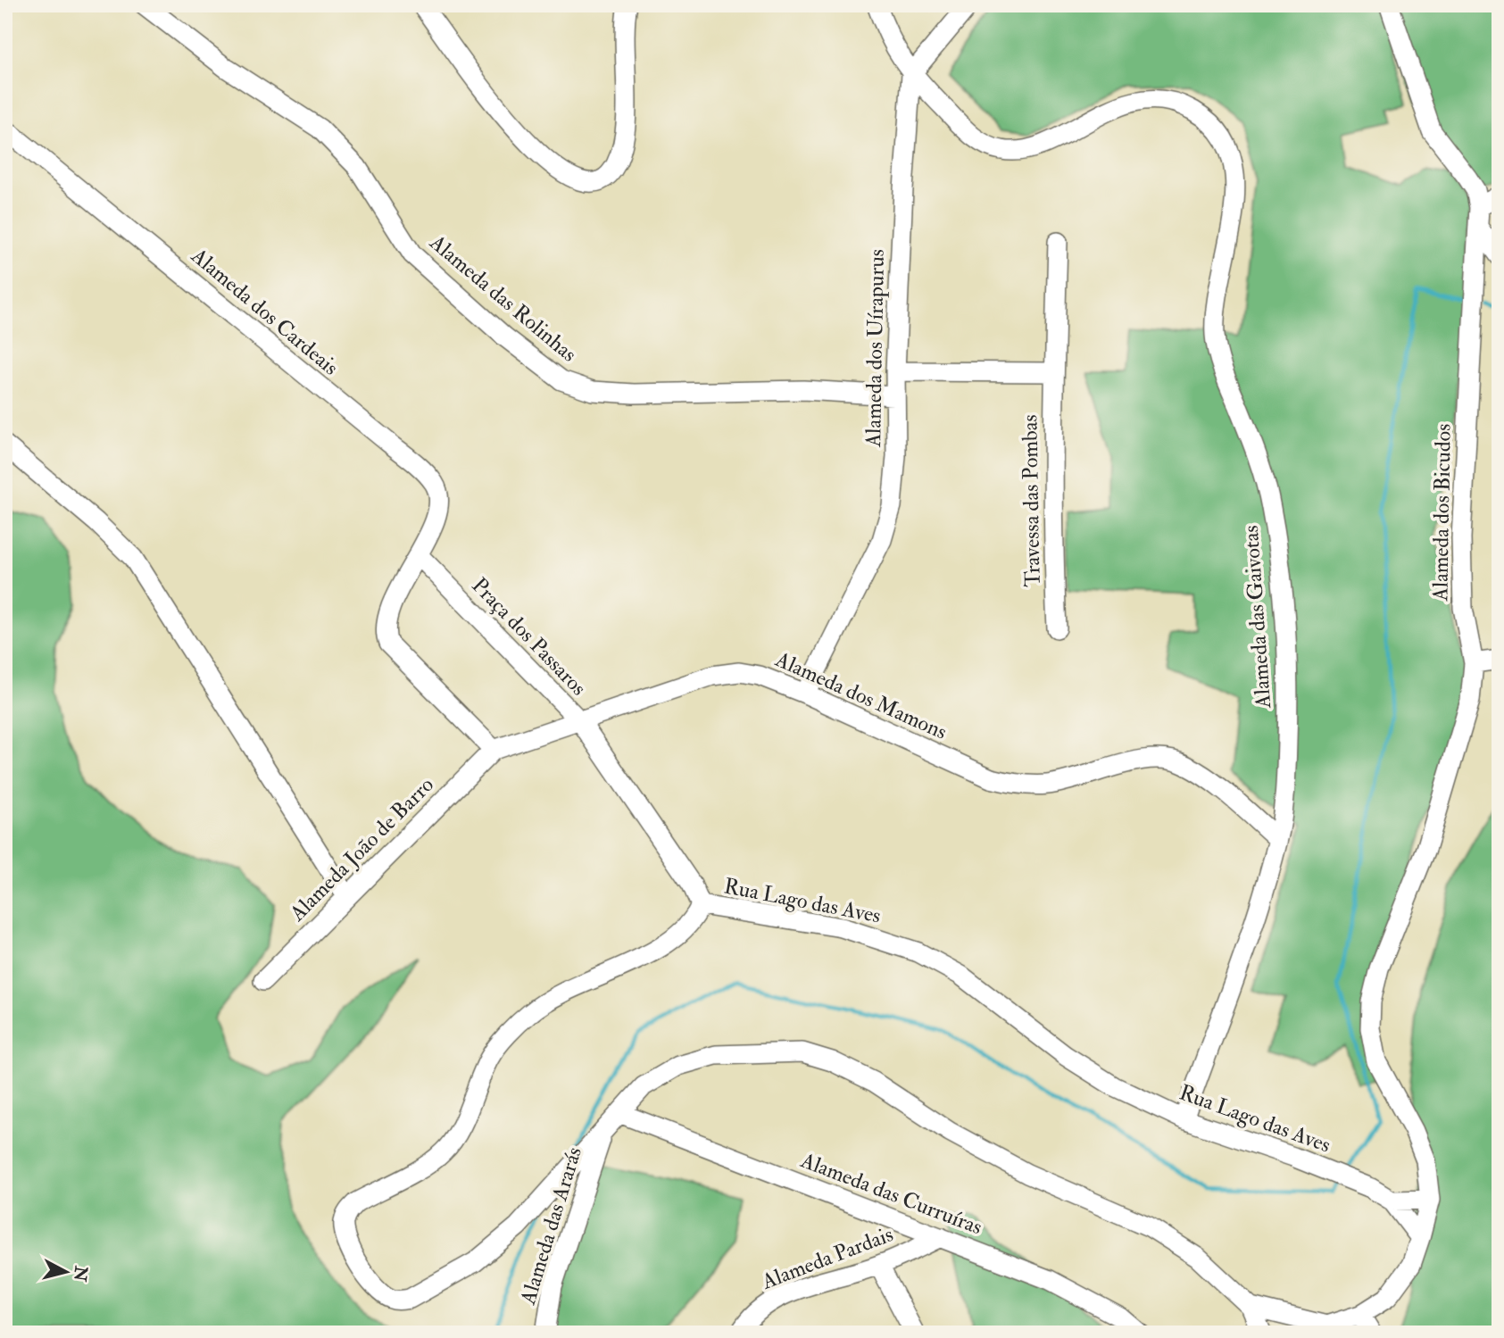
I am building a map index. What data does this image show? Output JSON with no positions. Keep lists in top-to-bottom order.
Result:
{
  "streets": {
    "street": [
      "Alameda das Rolinhas",
      "Alameda dos Cardeais",
      "Alameda dos Uírapurus",
      "Travessa das Pombas",
      "Alameda dos Bicudos",
      "Alameda das Gaivotas",
      "Praça dos Passaros",
      "Alameda dos Mamons",
      "Alameda João de Barro",
      "Rua Lago das Aves",
      "Alameda das Curruíras",
      "Alameda das Ararás",
      "Alameda Pardais"
    ]
  },
  "crossings": [
    ["Alameda das Rolinhas", "Alameda dos Uírapurus"],
    ["Alameda dos Cardeais", "Praça dos Passaros"],
    ["Alameda dos Uírapurus", "Alameda das Gaivotas"],
    ["Alameda dos Uírapurus", "Alameda dos Mamons"],
    ["Alameda das Gaivotas", "Alameda dos Mamons"],
    ["Alameda das Gaivotas", "Rua Lago das Aves"],
    ["Praça dos Passaros", "Alameda dos Mamons"],
    ["Praça dos Passaros", "Alameda João de Barro"],
    ["Rua Lago das Aves", "Alameda das Curruíras"],
    ["Rua Lago das Aves", "Alameda das Ararás"],
    ["Alameda das Curruíras", "Alameda Pardais"]
  ],
  "north": "right"
}
